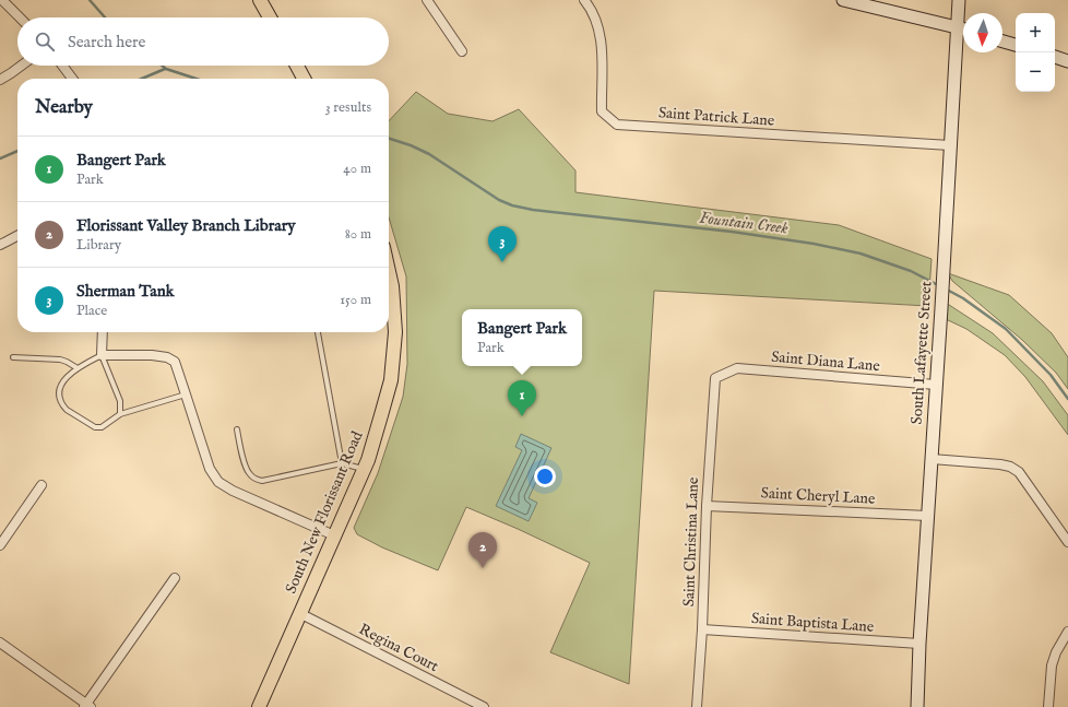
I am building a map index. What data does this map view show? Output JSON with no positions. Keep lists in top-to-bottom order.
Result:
{
  "streets": {
    "main road": ["South New Florissant Road"],
    "street": [
      "Saint Patrick Lane",
      "South Lafayette Street",
      "Saint Diana Lane",
      "Saint Cheryl Lane",
      "Saint Christina Lane",
      "Saint Baptista Lane",
      "Regina Court"
    ]
  },
  "crossings": [
    ["Saint Patrick Lane", "South Lafayette Street"],
    ["South Lafayette Street", "Saint Diana Lane"],
    ["South Lafayette Street", "Saint Cheryl Lane"],
    ["South Lafayette Street", "Saint Baptista Lane"],
    ["Saint Diana Lane", "Saint Christina Lane"],
    ["Saint Cheryl Lane", "Saint Christina Lane"],
    ["South New Florissant Road", "Regina Court"],
    ["Saint Christina Lane", "Saint Baptista Lane"]
  ],
  "water": ["Fountain Creek"],
  "north": "bottom",
  "page": {
    "map_buttons": ["+", "−"],
    "search": "Search here",
    "heading": ["Nearby", "3 results"],
    "list": [
      {
        "mark": "1",
        "name": "Bangert Park",
        "note": "Park",
        "value": "40 m"
      },
      {
        "mark": "2",
        "name": "Florissant Valley Branch Library",
        "note": "Library",
        "value": "80 m"
      },
      {
        "mark": "3",
        "name": "Sherman Tank",
        "note": "Place",
        "value": "150 m"
      }
    ],
    "pins": ["3", "1", "2"],
    "popup": ["Bangert Park", "Park"]
  }
}
